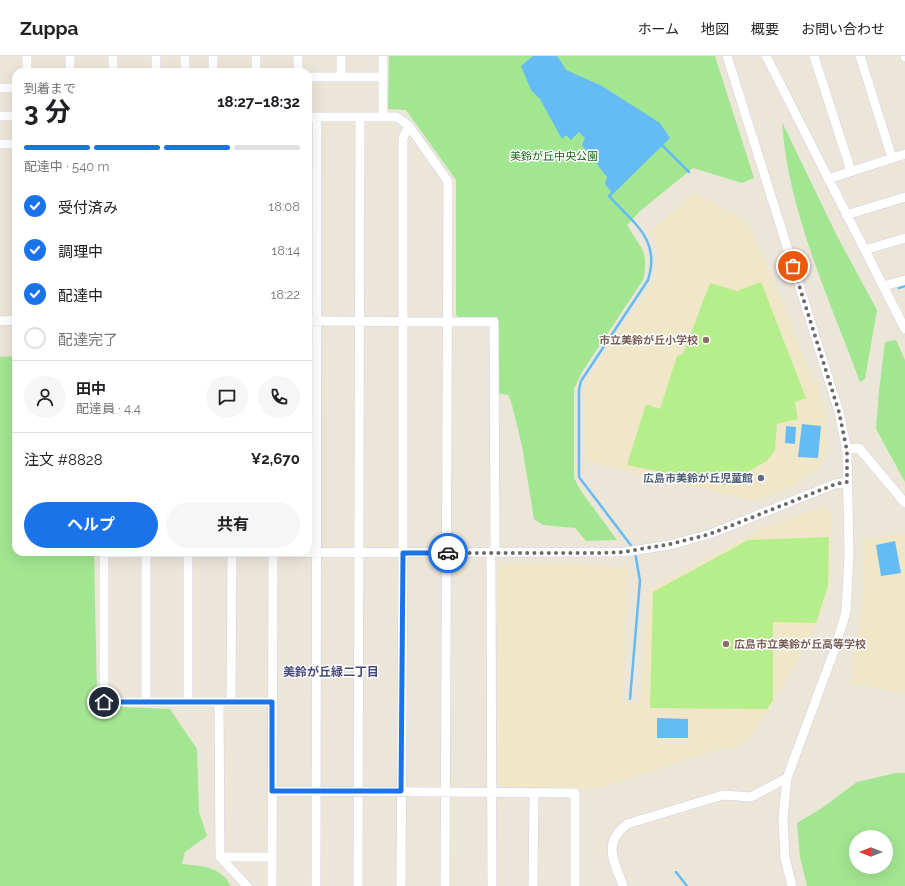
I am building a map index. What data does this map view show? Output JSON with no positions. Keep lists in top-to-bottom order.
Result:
{
  "districts": ["美鈴が丘緑二丁目"],
  "parks": ["美鈴が丘中央公園"],
  "places": ["市立美鈴が丘小学校", "広島市美鈴が丘児童館", "広島市立美鈴が丘高等学校"],
  "north": "left",
  "page": {
    "header": "Zuppa",
    "nav": [
      "ホーム",
      "地図",
      "概要",
      "お問い合わせ"
    ],
    "heading": ["3 分", "到着まで", "18:27–18:32"],
    "panel": [
      "田中",
      "配達員 · 4.4",
      "注文 #8828",
      "¥2,670"
    ],
    "bar": "配達中 · 540 m",
    "list": [
      ["受付済み", "18:08"],
      ["調理中", "18:14"],
      ["配達中", "18:22"],
      "配達完了"
    ],
    "buttons": ["ヘルプ", "共有"]
  }
}
